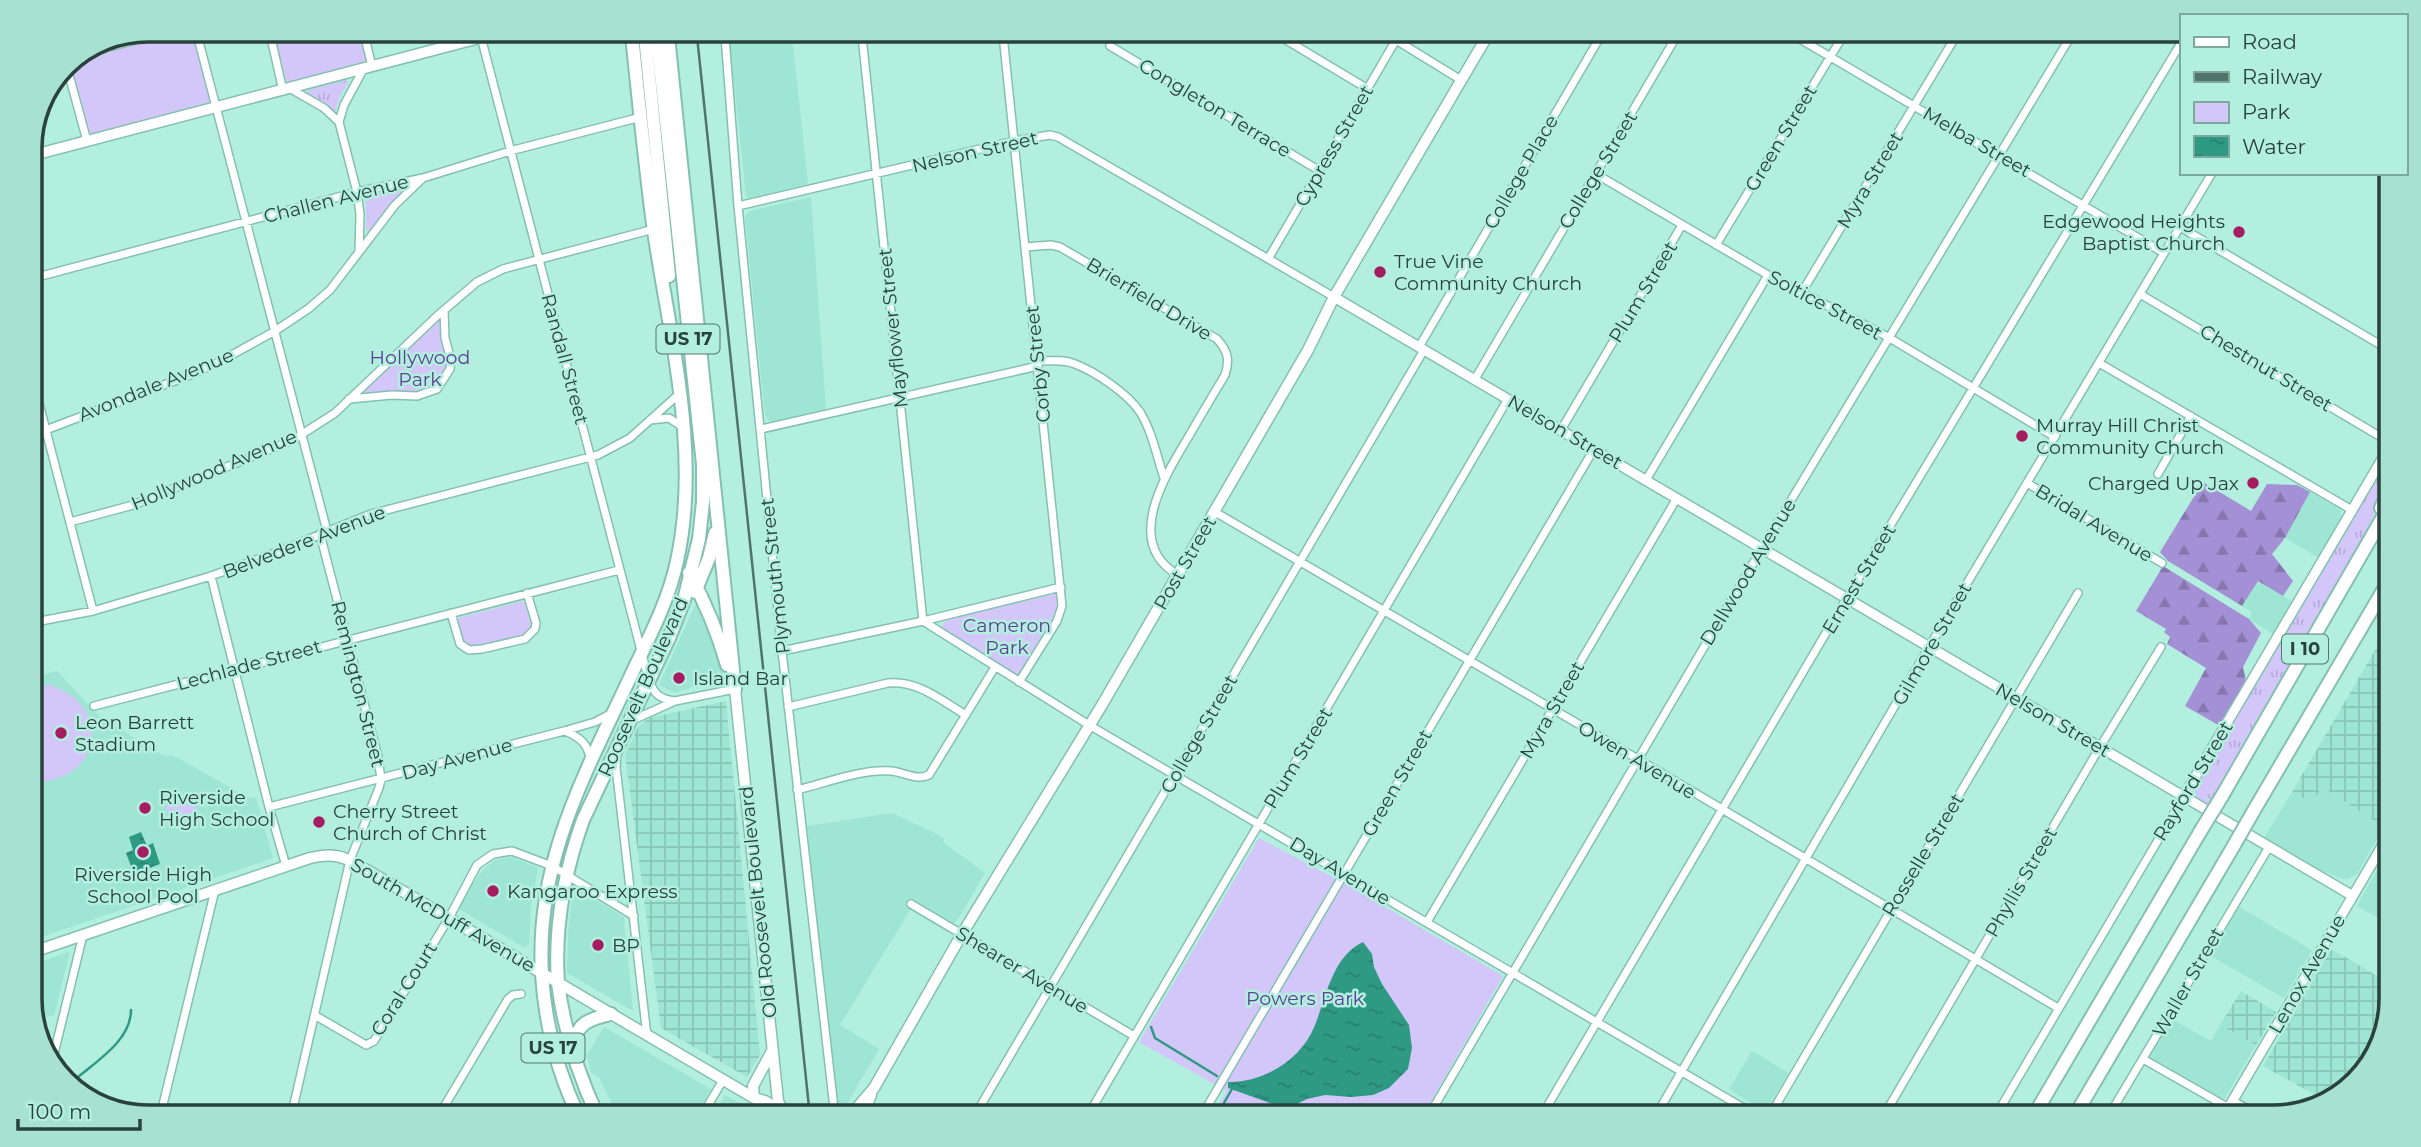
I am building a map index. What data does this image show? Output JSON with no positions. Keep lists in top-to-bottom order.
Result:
{
  "streets": {
    "highway": ["US 17", "I 10", "Roosevelt Boulevard"],
    "main road": ["Post Street", "Old Roosevelt Boulevard", "South McDuff Avenue"],
    "street": [
      "Congleton Terrace",
      "Green Street",
      "Melba Street",
      "Cypress Street",
      "Nelson Street",
      "College Street",
      "College Place",
      "Myra Street",
      "Challen Avenue",
      "Plum Street",
      "Brierfield Drive",
      "Soltice Street",
      "Mayflower Street",
      "Randall Street",
      "Corby Street",
      "Chestnut Street",
      "Avondale Avenue",
      "Hollywood Avenue",
      "Bridal Avenue",
      "Belvedere Avenue",
      "Dellwood Avenue",
      "Plymouth Street",
      "Ernest Street",
      "Gilmore Street",
      "Lechlade Street",
      "Remington Street",
      "Day Avenue",
      "Owen Avenue",
      "Rayford Street",
      "Rosselle Street",
      "Phyllis Street",
      "Shearer Avenue",
      "Lenox Avenue",
      "Waller Street",
      "Coral Court"
    ]
  },
  "crossings": [
    ["Congleton Terrace", "Cypress Street"],
    ["Green Street", "Melba Street"],
    ["Green Street", "Nelson Street"],
    ["Green Street", "Soltice Street"],
    ["Green Street", "Day Avenue"],
    ["Green Street", "Owen Avenue"],
    ["Melba Street", "Myra Street"],
    ["Melba Street", "Dellwood Avenue"],
    ["Melba Street", "Ernest Street"],
    ["Melba Street", "Gilmore Street"],
    ["Cypress Street", "Nelson Street"],
    ["Nelson Street", "College Street"],
    ["Nelson Street", "College Place"],
    ["Nelson Street", "Myra Street"],
    ["Nelson Street", "Plum Street"],
    ["Nelson Street", "Mayflower Street"],
    ["Nelson Street", "Corby Street"],
    ["Nelson Street", "Post Street"],
    ["Nelson Street", "Dellwood Avenue"],
    ["Nelson Street", "Plymouth Street"],
    ["Nelson Street", "Ernest Street"],
    ["Nelson Street", "Gilmore Street"],
    ["Nelson Street", "Rayford Street"],
    ["Nelson Street", "Rosselle Street"],
    ["Nelson Street", "Phyllis Street"],
    ["Nelson Street", "Lenox Avenue"],
    ["Nelson Street", "Waller Street"],
    ["College Street", "College Place"],
    ["College Street", "Soltice Street"],
    ["College Street", "Day Avenue"],
    ["College Street", "Owen Avenue"],
    ["College Street", "Shearer Avenue"],
    ["Myra Street", "Soltice Street"],
    ["Myra Street", "Day Avenue"],
    ["Myra Street", "Owen Avenue"],
    ["Challen Avenue", "Randall Street"],
    ["Challen Avenue", "Avondale Avenue"],
    ["Challen Avenue", "Remington Street"],
    ["Plum Street", "Soltice Street"],
    ["Plum Street", "Day Avenue"],
    ["Plum Street", "Owen Avenue"],
    ["Plum Street", "Shearer Avenue"],
    ["Brierfield Drive", "Corby Street"],
    ["Brierfield Drive", "Post Street"],
    ["Soltice Street", "Dellwood Avenue"],
    ["Soltice Street", "Ernest Street"],
    ["Soltice Street", "Gilmore Street"],
    ["Mayflower Street", "Day Avenue"],
    ["US 17", "Roosevelt Boulevard"],
    ["Randall Street", "Hollywood Avenue"],
    ["Randall Street", "Belvedere Avenue"],
    ["Randall Street", "Lechlade Street"],
    ["Randall Street", "Roosevelt Boulevard"],
    ["Corby Street", "Day Avenue"],
    ["Chestnut Street", "Gilmore Street"],
    ["Avondale Avenue", "Remington Street"],
    ["Hollywood Avenue", "Remington Street"],
    ["Bridal Avenue", "Gilmore Street"],
    ["Belvedere Avenue", "Remington Street"],
    ["Belvedere Avenue", "Roosevelt Boulevard"],
    ["Post Street", "Day Avenue"],
    ["Post Street", "Owen Avenue"],
    ["Post Street", "Shearer Avenue"],
    ["Dellwood Avenue", "Day Avenue"],
    ["Dellwood Avenue", "Owen Avenue"],
    ["Ernest Street", "Day Avenue"],
    ["Ernest Street", "Owen Avenue"],
    ["Gilmore Street", "Day Avenue"],
    ["Gilmore Street", "Owen Avenue"],
    ["Lechlade Street", "Remington Street"],
    ["Remington Street", "Day Avenue"],
    ["Remington Street", "South McDuff Avenue"],
    ["Remington Street", "Coral Court"],
    ["Roosevelt Boulevard", "Day Avenue"],
    ["Roosevelt Boulevard", "South McDuff Avenue"],
    ["Owen Avenue", "Rayford Street"],
    ["Owen Avenue", "Rosselle Street"],
    ["Owen Avenue", "Phyllis Street"],
    ["South McDuff Avenue", "Coral Court"]
  ],
  "parks": ["Hollywood Park", "Cameron Park", "Powers Park"],
  "places": [
    "Edgewood Heights Baptist Church",
    "True Vine Community Church",
    "Murray Hill Christ Community Church",
    "Charged Up Jax",
    "Island Bar",
    "Leon Barrett Stadium",
    "Riverside High School",
    "Cherry Street Church of Christ",
    "Riverside High School Pool",
    "Kangaroo Express",
    "BP"
  ],
  "legend": [
    "Road",
    "Railway",
    "Park",
    "Water"
  ],
  "scale_bar": "100 m"
}
